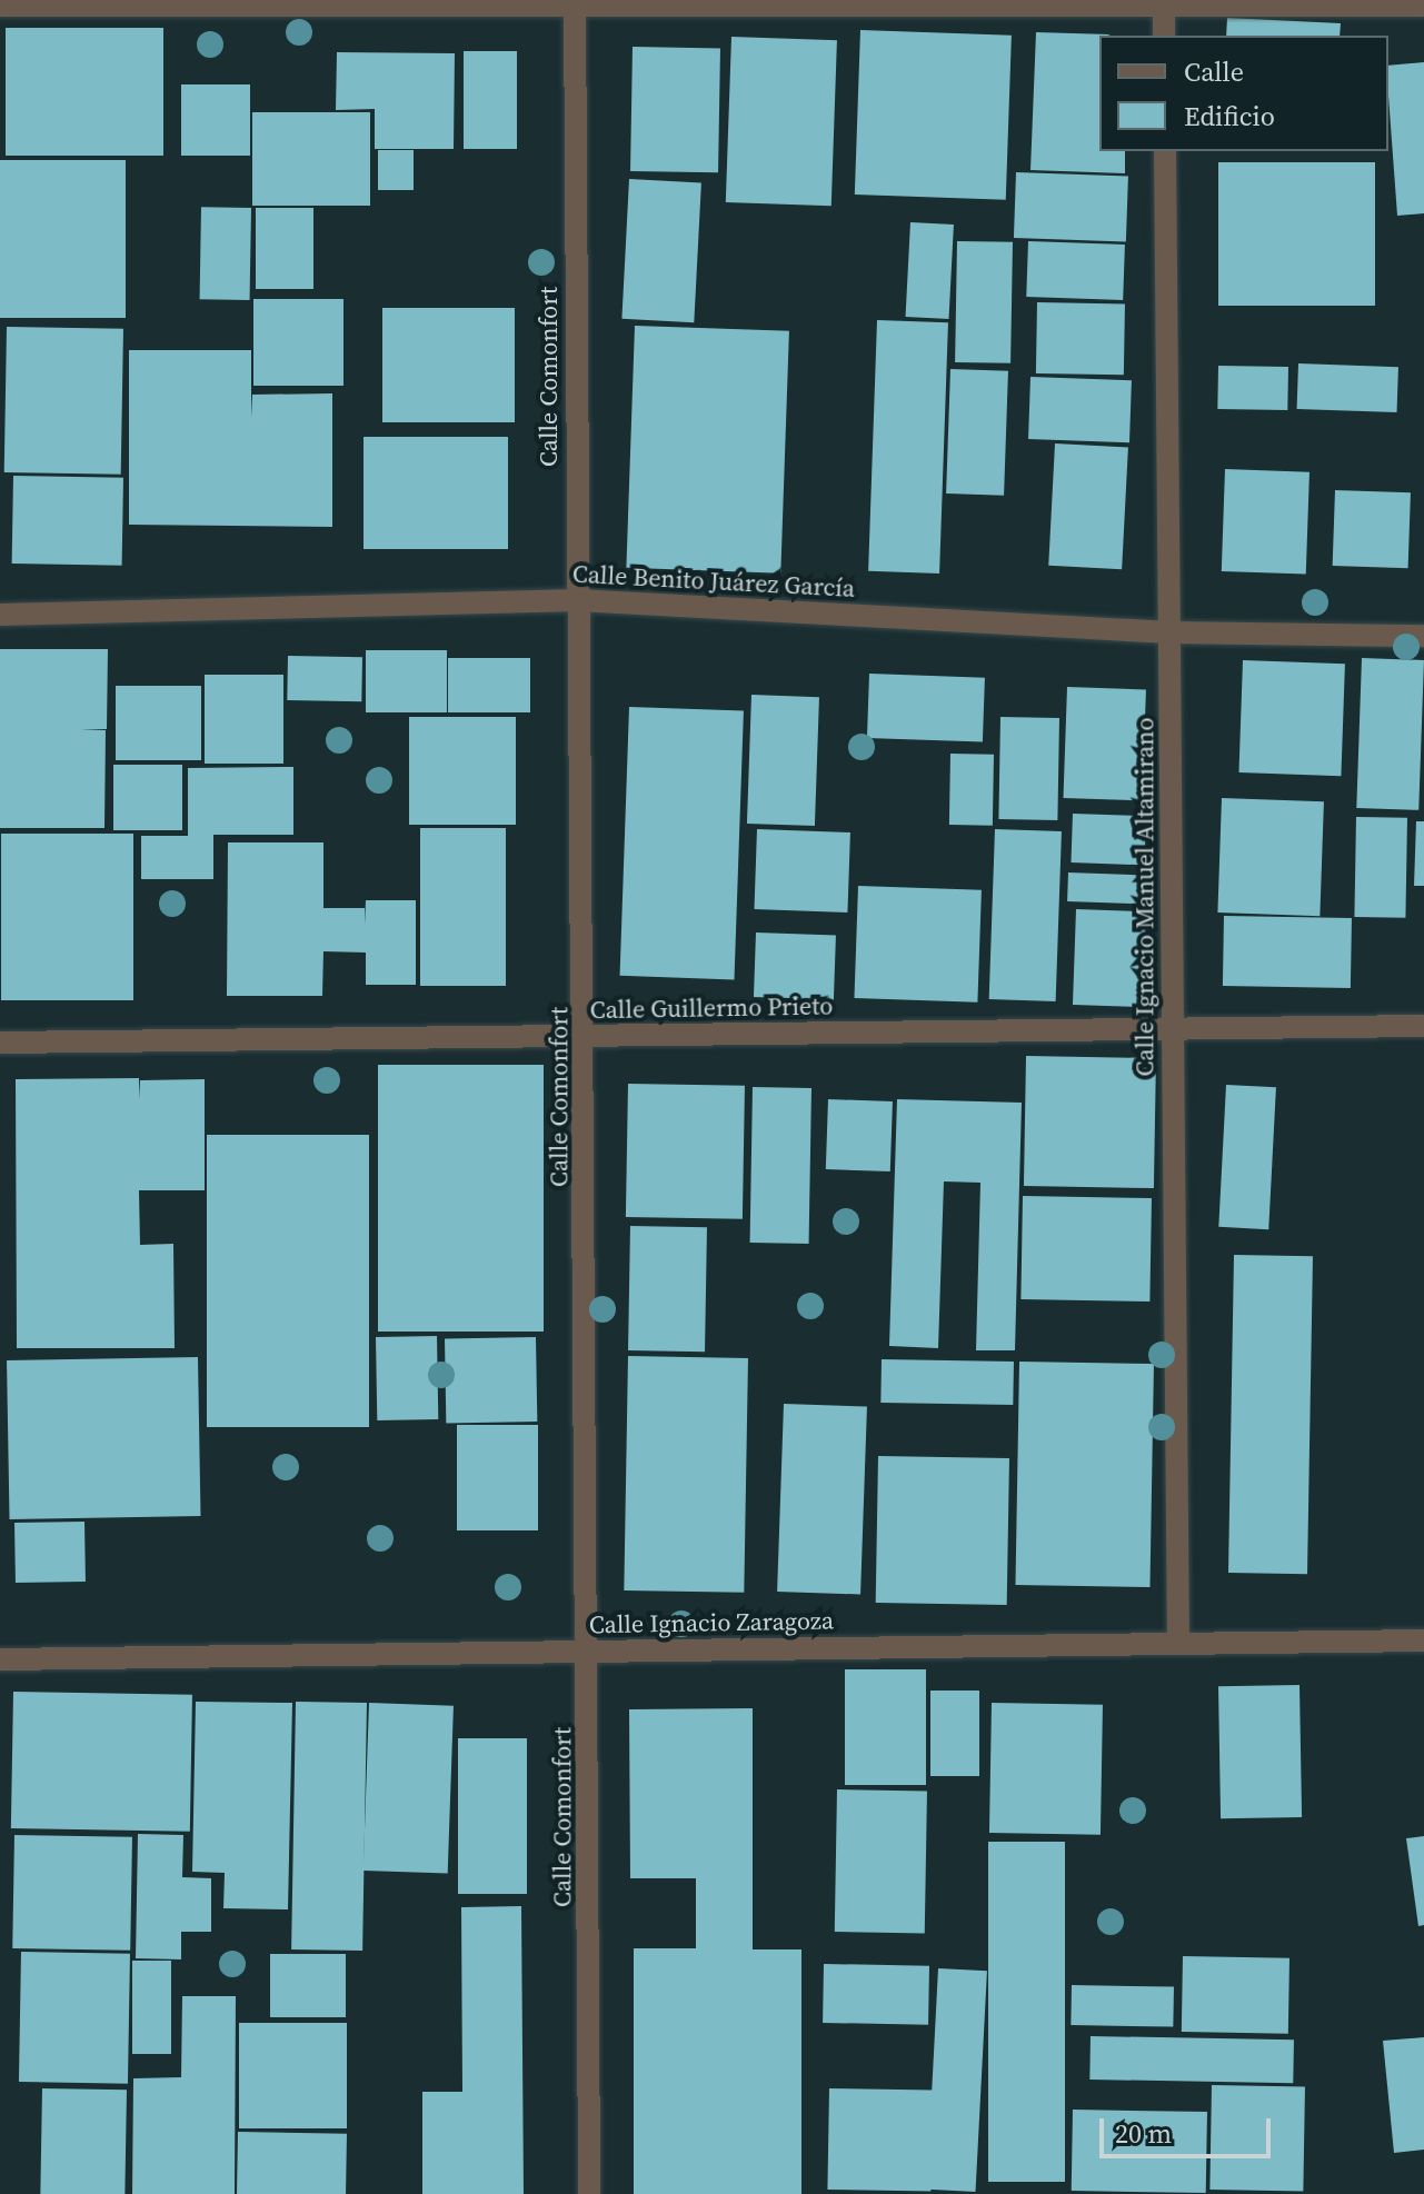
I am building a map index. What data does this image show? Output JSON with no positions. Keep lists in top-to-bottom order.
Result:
{
  "streets": {
    "street": [
      "Calle Comonfort",
      "Calle Benito Juárez García",
      "Calle Ignacio Manuel Altamirano",
      "Calle Guillermo Prieto",
      "Calle Ignacio Zaragoza"
    ]
  },
  "crossings": [
    ["Calle Comonfort", "Calle Benito Juárez García"],
    ["Calle Comonfort", "Calle Guillermo Prieto"],
    ["Calle Comonfort", "Calle Ignacio Zaragoza"],
    ["Calle Benito Juárez García", "Calle Ignacio Manuel Altamirano"],
    ["Calle Ignacio Manuel Altamirano", "Calle Guillermo Prieto"],
    ["Calle Ignacio Manuel Altamirano", "Calle Ignacio Zaragoza"]
  ],
  "legend": ["Calle", "Edificio"],
  "scale_bar": "20 m"
}
